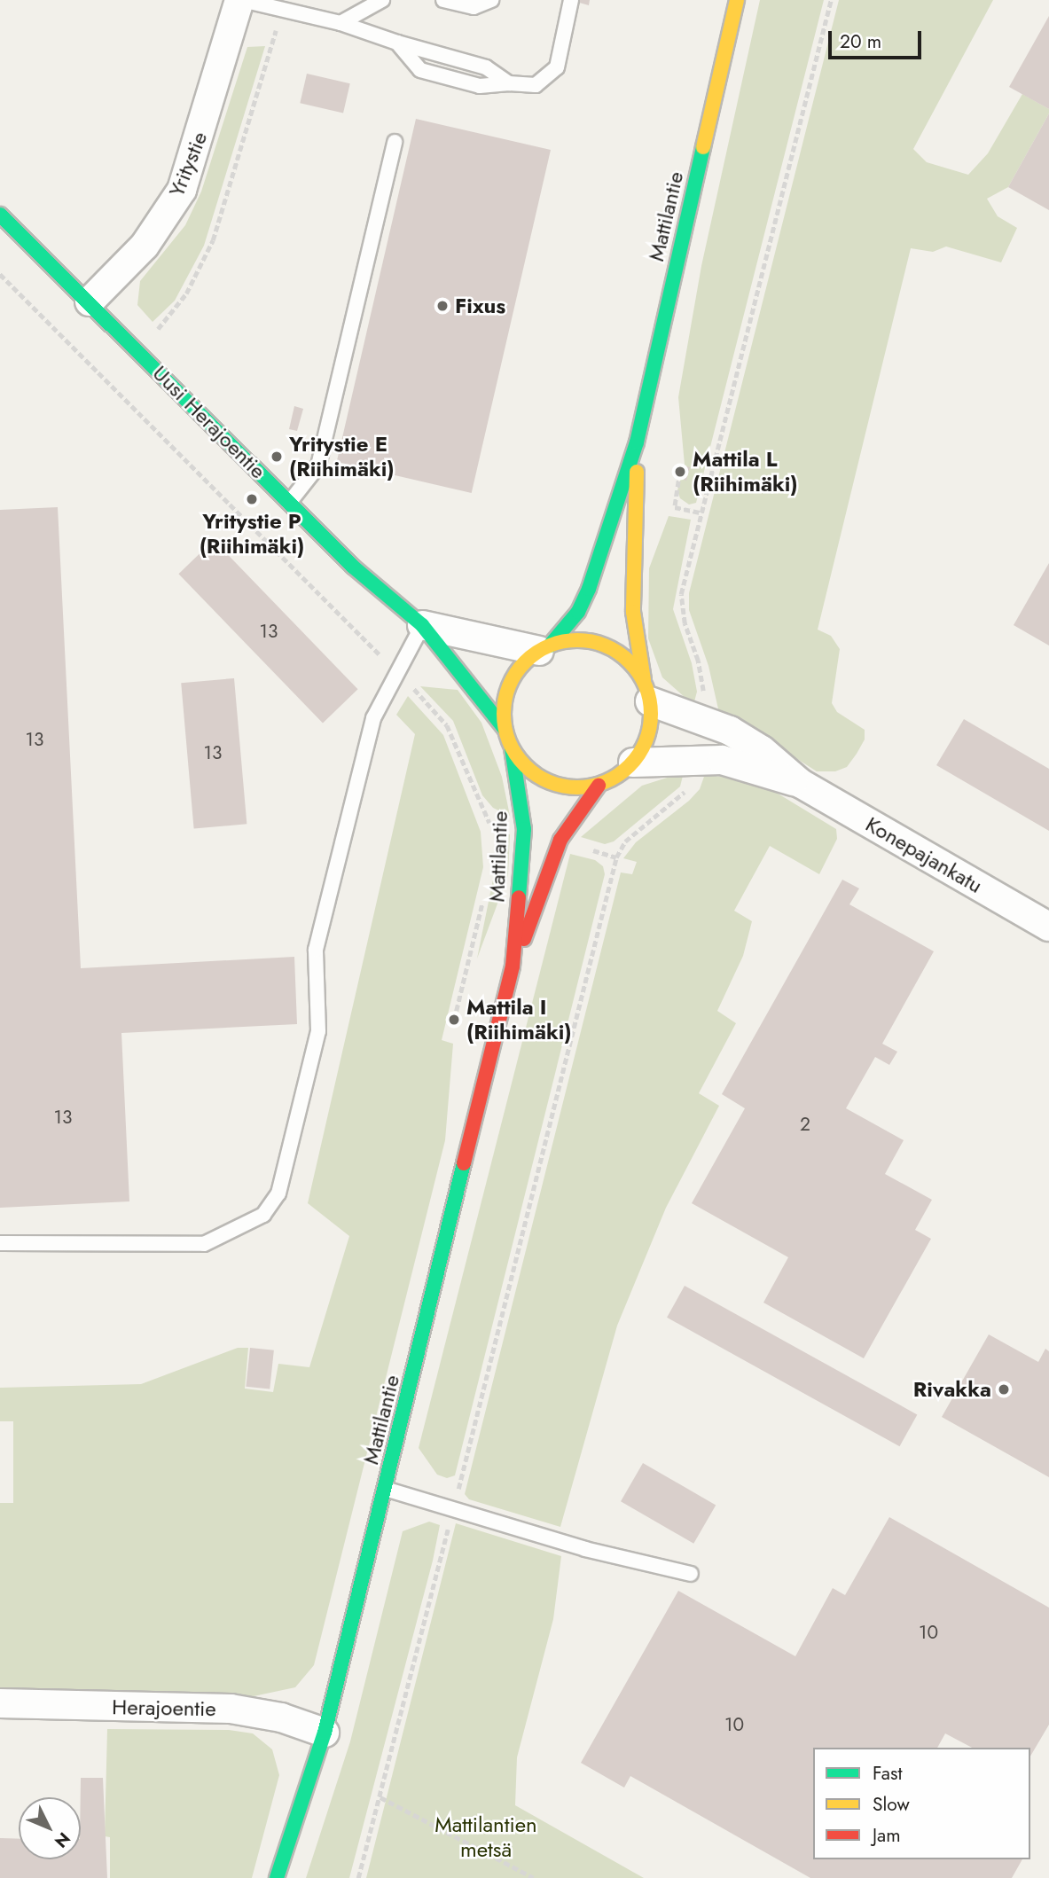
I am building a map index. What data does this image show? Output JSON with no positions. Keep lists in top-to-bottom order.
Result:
{
  "streets": {
    "street": [
      "Yritystie",
      "Mattilantie",
      "Uusi Herajoentie",
      "Konepajankatu",
      "Herajoentie"
    ]
  },
  "crossings": [
    ["Yritystie", "Uusi Herajoentie"],
    ["Mattilantie", "Uusi Herajoentie"],
    ["Mattilantie", "Konepajankatu"],
    ["Mattilantie", "Herajoentie"],
    ["Uusi Herajoentie", "Konepajankatu"]
  ],
  "parks": ["Mattilantien metsä"],
  "places": [
    "Fixus",
    "Yritystie E (Riihimäki)",
    "Mattila L (Riihimäki)",
    "Yritystie P (Riihimäki)",
    "Mattila I (Riihimäki)",
    "Rivakka"
  ],
  "house_numbers": [
    "13",
    "13",
    "13",
    "13",
    "2",
    "10",
    "10"
  ],
  "legend": ["Fast", "Slow", "Jam"],
  "scale_bar": "20 m",
  "north": "bottom right"
}
